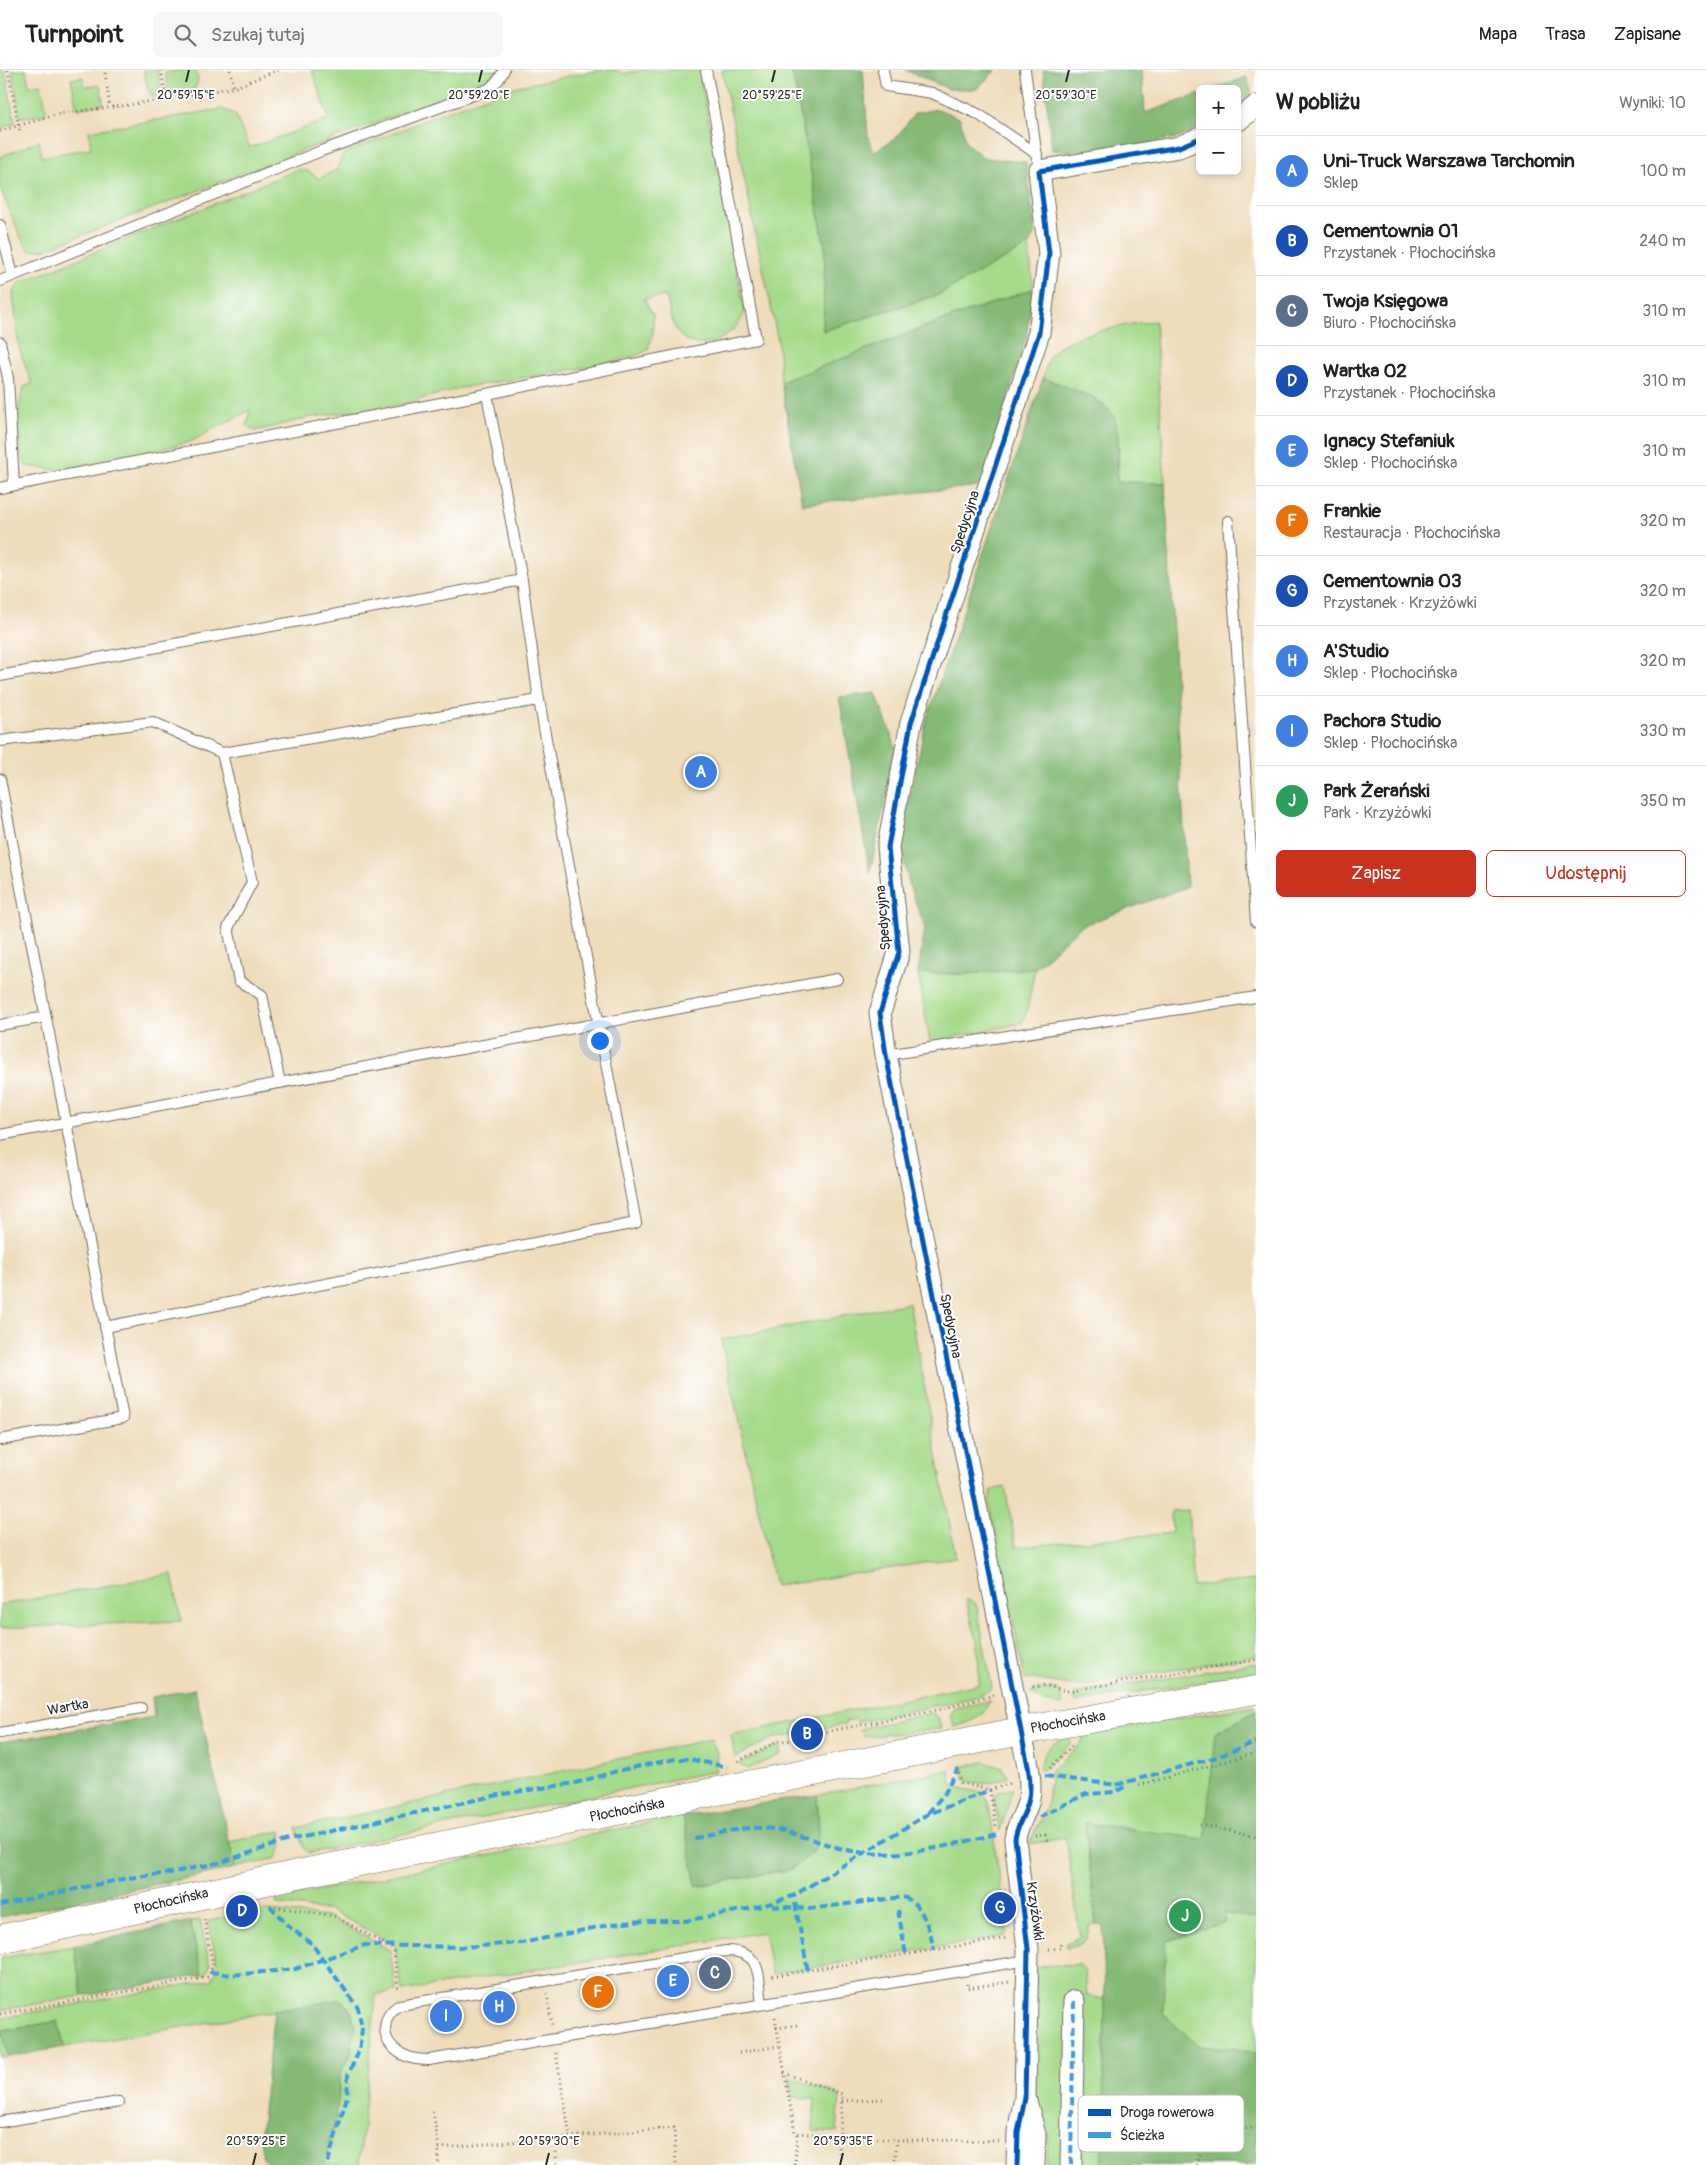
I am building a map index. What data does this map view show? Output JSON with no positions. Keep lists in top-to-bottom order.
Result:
{
  "streets": {
    "main road": ["Płochocińska"],
    "street": ["Spedycyjna", "Krzyżówki"],
    "lane": ["Wartka"]
  },
  "crossings": [
    ["Spedycyjna", "Płochocińska"],
    ["Spedycyjna", "Krzyżówki"],
    ["Płochocińska", "Krzyżówki"]
  ],
  "legend": ["Droga rowerowa", "Ścieżka"],
  "page": {
    "header": "Turnpoint",
    "search": "Szukaj tutaj",
    "nav": ["Mapa", "Trasa", "Zapisane"],
    "heading": ["W pobliżu", "Wyniki: 10"],
    "map_buttons": ["+", "−"],
    "list": [
      {
        "mark": "A",
        "name": "Uni-Truck Warszawa Tarchomin",
        "note": "Sklep",
        "value": "100 m"
      },
      {
        "mark": "B",
        "name": "Cementownia 01",
        "note": "Przystanek · Płochocińska",
        "value": "240 m"
      },
      {
        "mark": "C",
        "name": "Twoja Księgowa",
        "note": "Biuro · Płochocińska",
        "value": "310 m"
      },
      {
        "mark": "D",
        "name": "Wartka 02",
        "note": "Przystanek · Płochocińska",
        "value": "310 m"
      },
      {
        "mark": "E",
        "name": "Ignacy Stefaniuk",
        "note": "Sklep · Płochocińska",
        "value": "310 m"
      },
      {
        "mark": "F",
        "name": "Frankie",
        "note": "Restauracja · Płochocińska",
        "value": "320 m"
      },
      {
        "mark": "G",
        "name": "Cementownia 03",
        "note": "Przystanek · Krzyżówki",
        "value": "320 m"
      },
      {
        "mark": "H",
        "name": "A'Studio",
        "note": "Sklep · Płochocińska",
        "value": "320 m"
      },
      {
        "mark": "I",
        "name": "Pachora Studio",
        "note": "Sklep · Płochocińska",
        "value": "330 m"
      },
      {
        "mark": "J",
        "name": "Park Żerański",
        "note": "Park · Krzyżówki",
        "value": "350 m"
      }
    ],
    "pins": [
      "A",
      "B",
      "G",
      "D",
      "J",
      "C",
      "E",
      "F",
      "H",
      "I"
    ],
    "buttons": ["Zapisz", "Udostępnij"]
  },
  "coordinates": [
    "20°59'15\"E",
    "20°59'20\"E",
    "20°59'25\"E",
    "20°59'30\"E",
    "20°59'35\"E"
  ]
}
